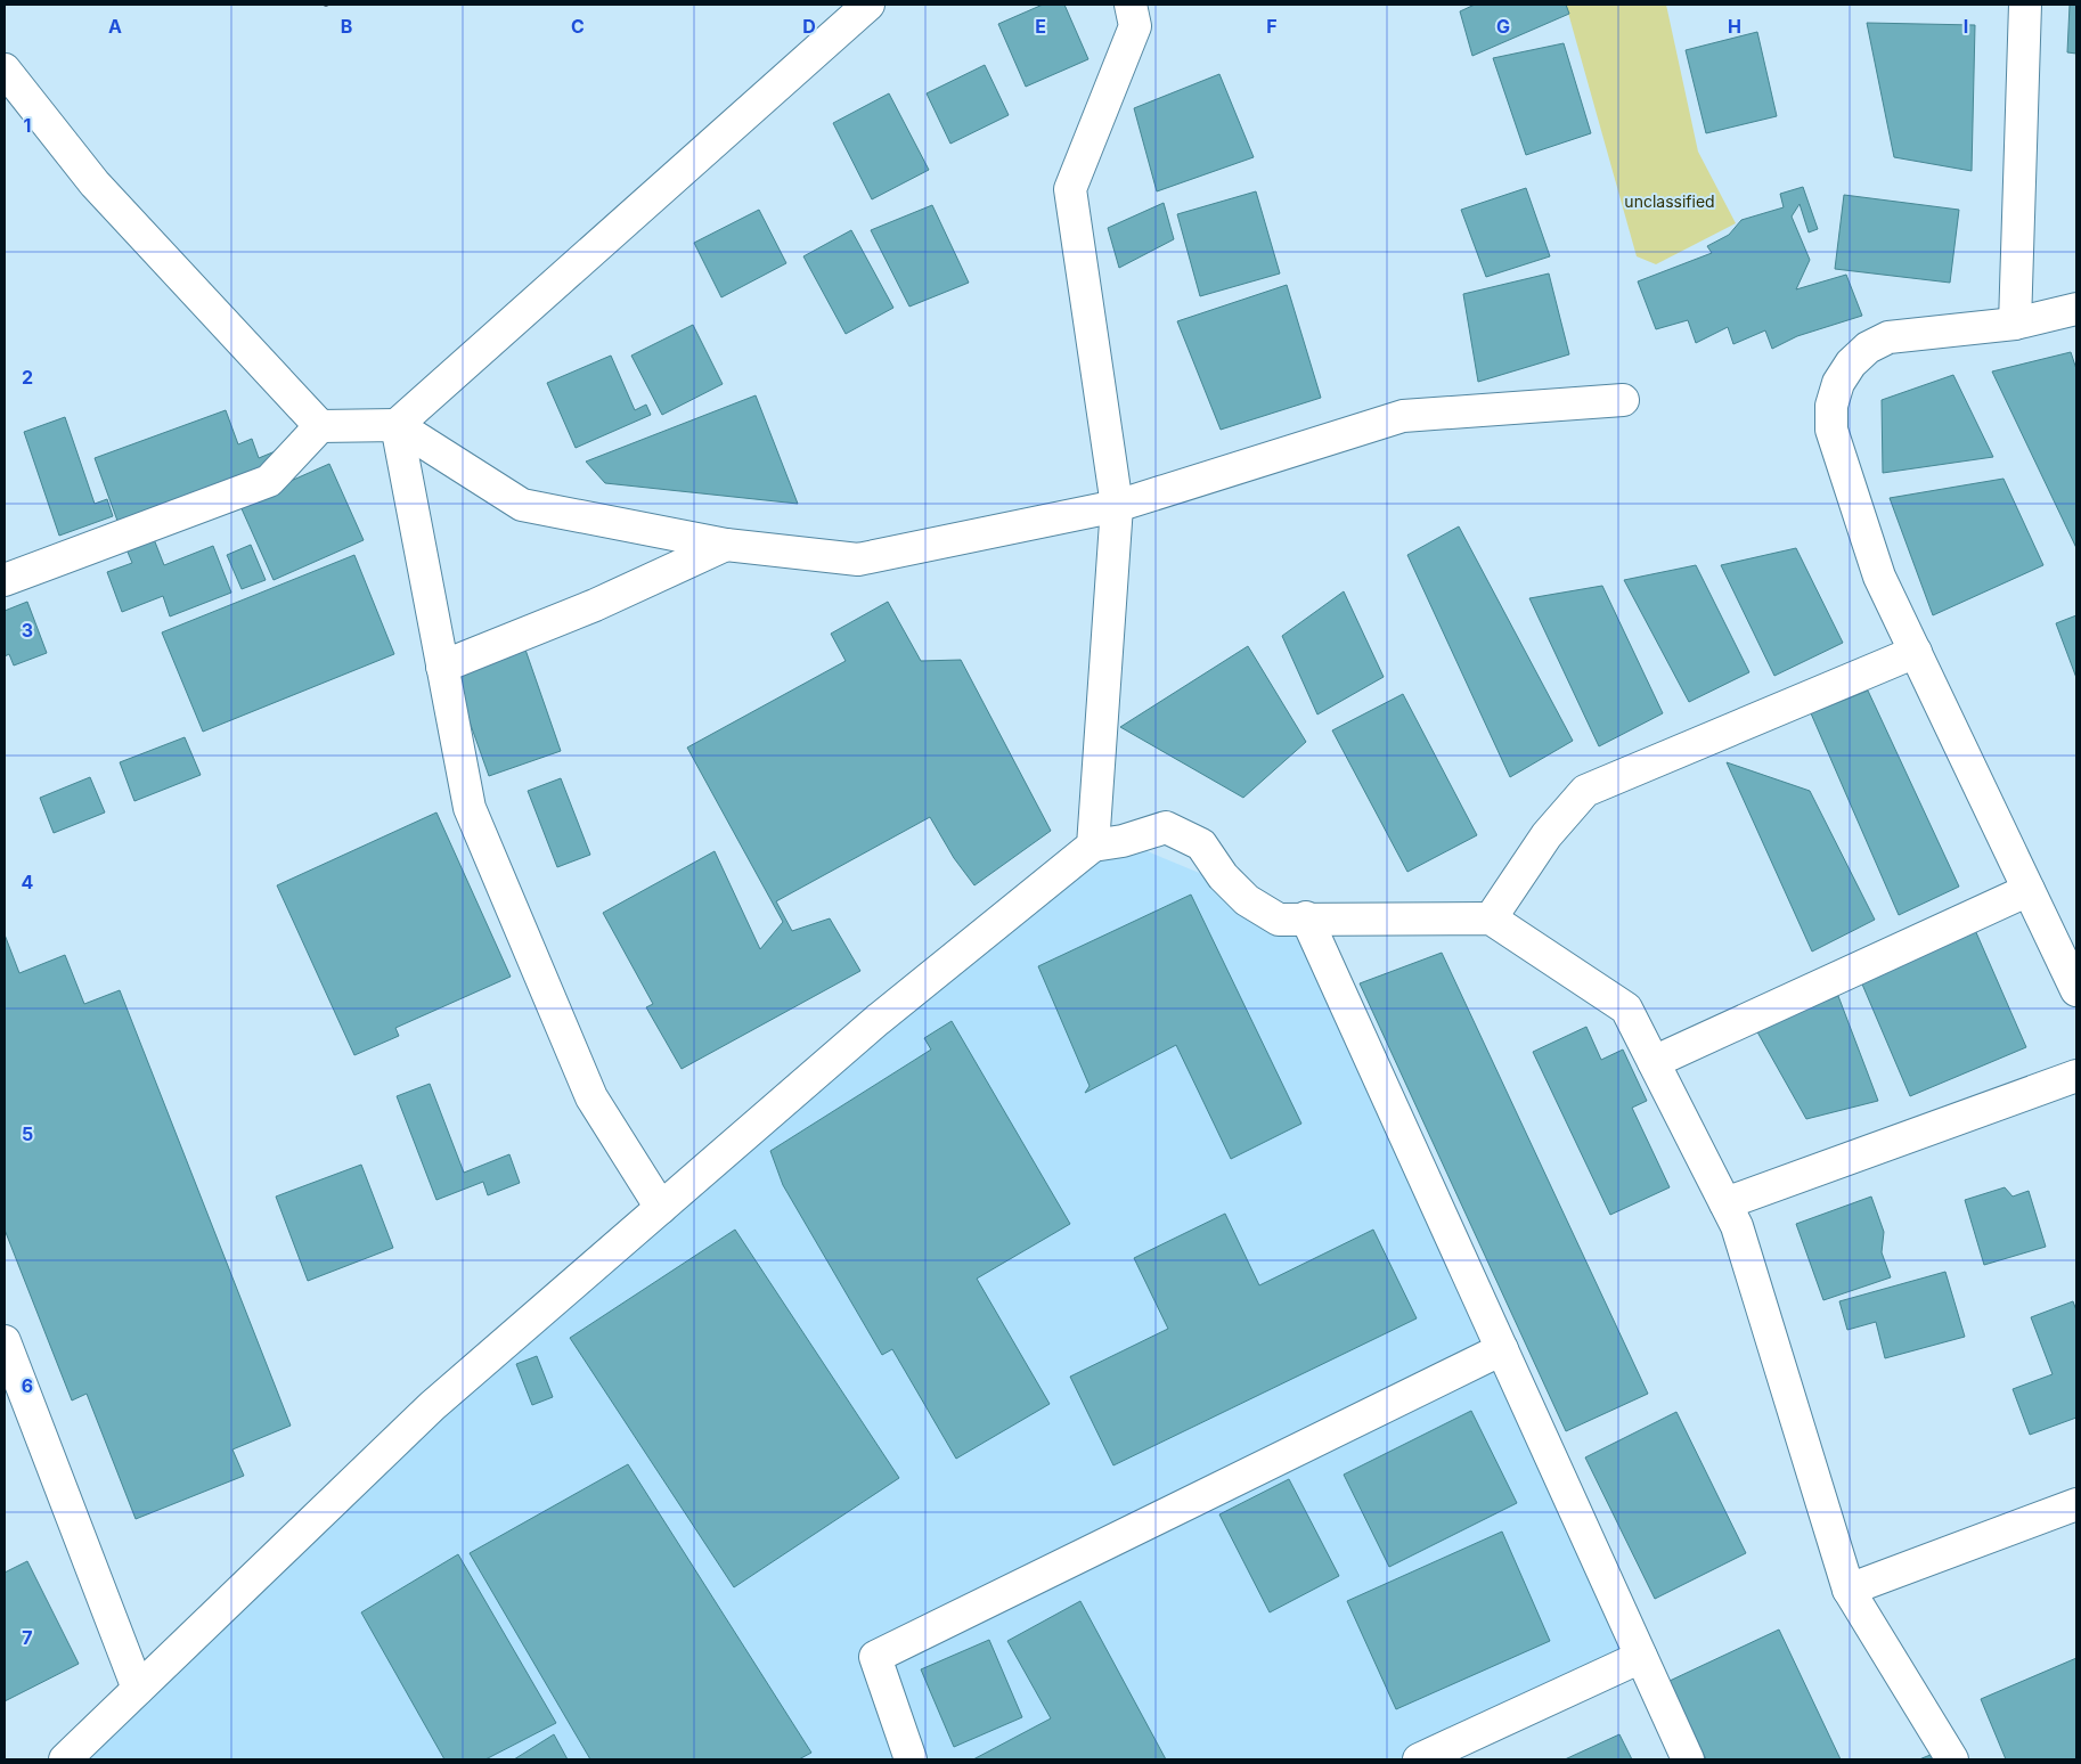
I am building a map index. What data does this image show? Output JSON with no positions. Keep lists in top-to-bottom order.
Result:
{
  "parks": ["unclassified"],
  "grid": {
    "columns": [
      "A",
      "B",
      "C",
      "D",
      "E",
      "F",
      "G",
      "H",
      "I"
    ],
    "rows": [
      "1",
      "2",
      "3",
      "4",
      "5",
      "6",
      "7"
    ]
  }
}
